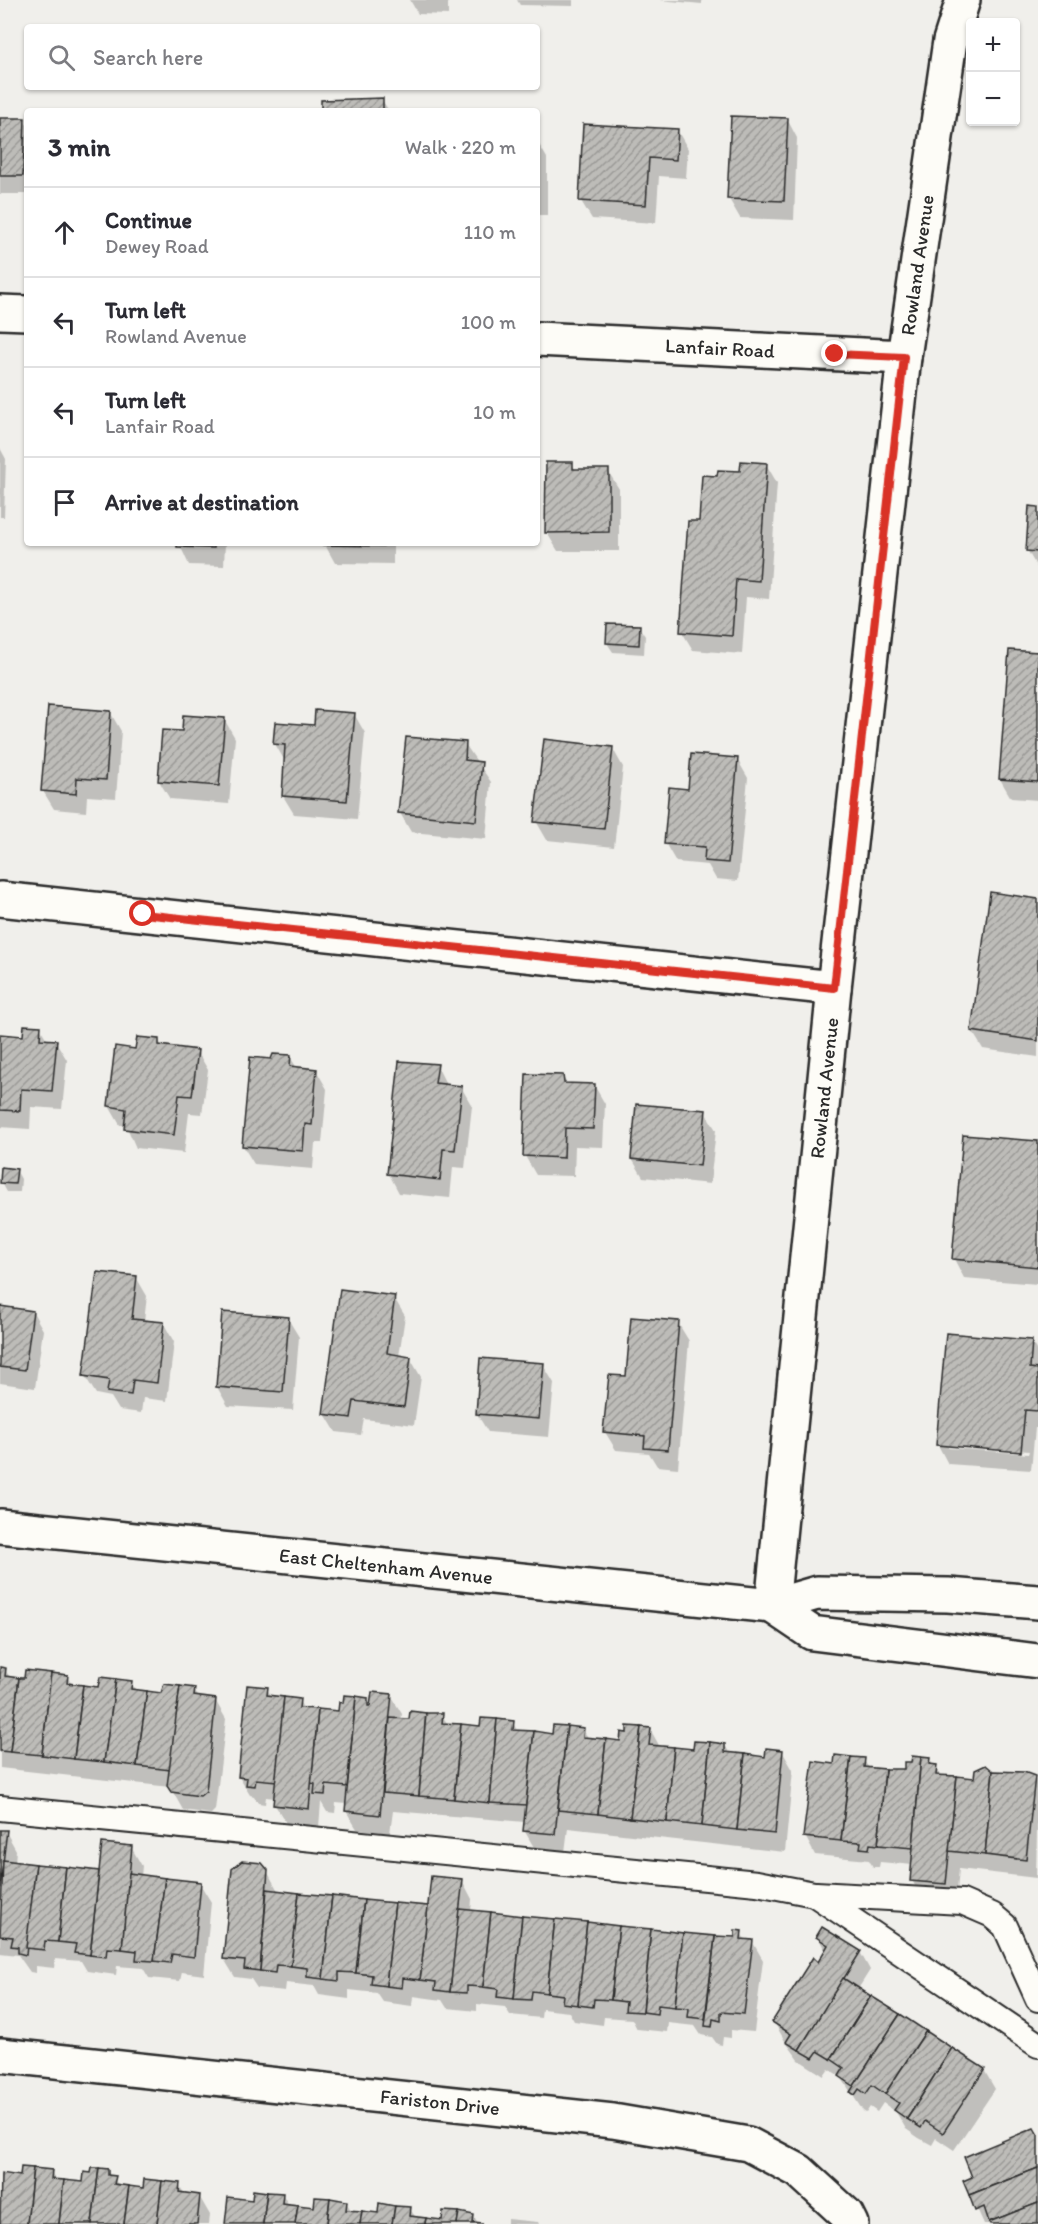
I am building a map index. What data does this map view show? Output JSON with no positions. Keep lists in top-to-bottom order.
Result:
{
  "streets": {
    "main road": [
      "Rowland Avenue",
      "Lanfair Road",
      "East Cheltenham Avenue",
      "Fariston Drive"
    ]
  },
  "crossings": [
    ["Rowland Avenue", "Lanfair Road"],
    ["Rowland Avenue", "East Cheltenham Avenue"]
  ],
  "page": {
    "map_buttons": ["+", "−"],
    "search": "Search here",
    "heading": ["3 min", "Walk · 220 m"],
    "list": [
      ["Continue", "Dewey Road", "110 m"],
      ["Turn left", "Rowland Avenue", "100 m"],
      ["Turn left", "Lanfair Road", "10 m"],
      "Arrive at destination"
    ]
  }
}
